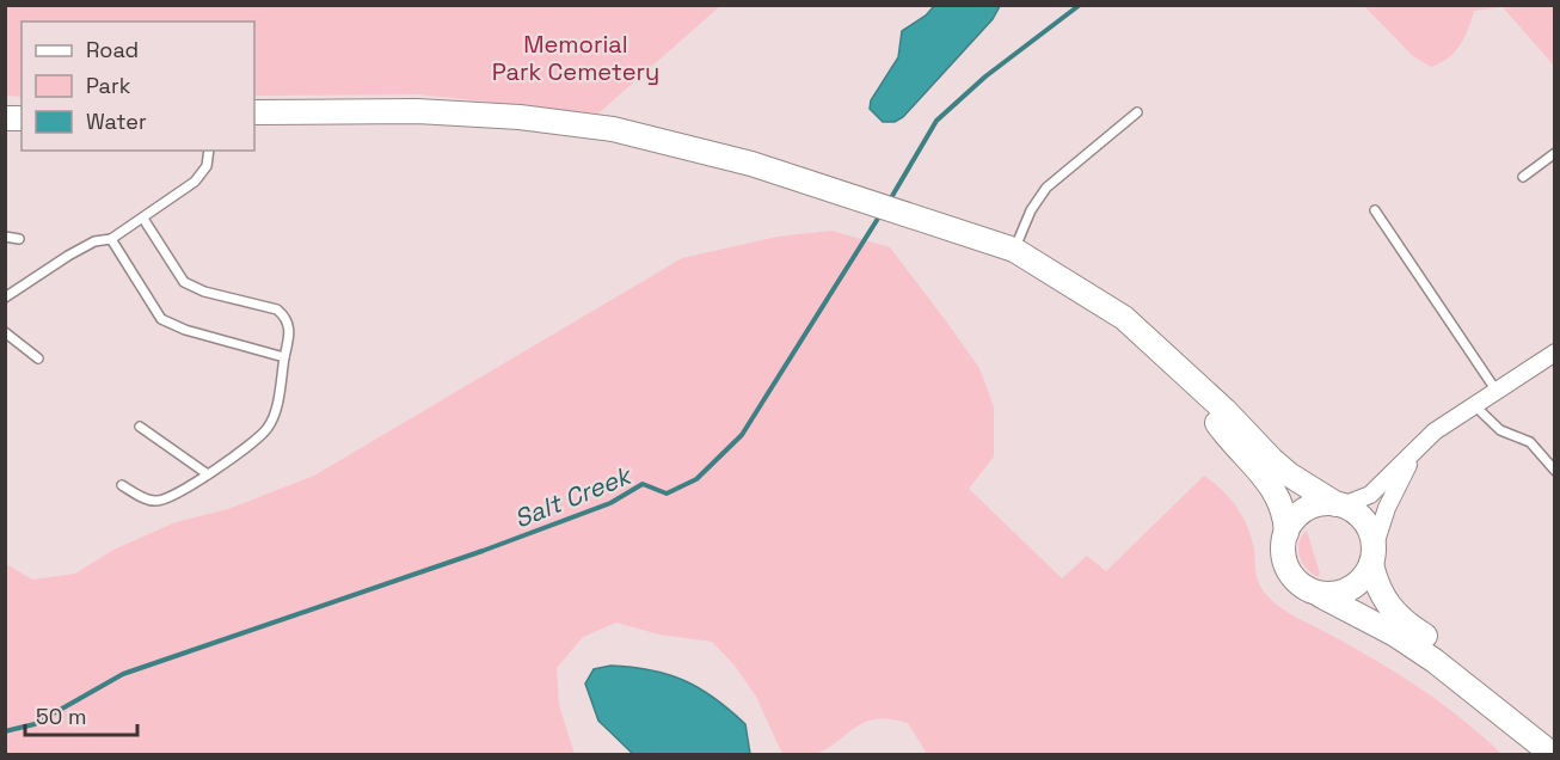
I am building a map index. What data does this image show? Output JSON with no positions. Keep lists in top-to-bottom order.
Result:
{
  "water": ["Salt Creek"],
  "parks": ["Memorial Park Cemetery"],
  "legend": ["Road", "Park", "Water"],
  "scale_bar": "50 m"
}
